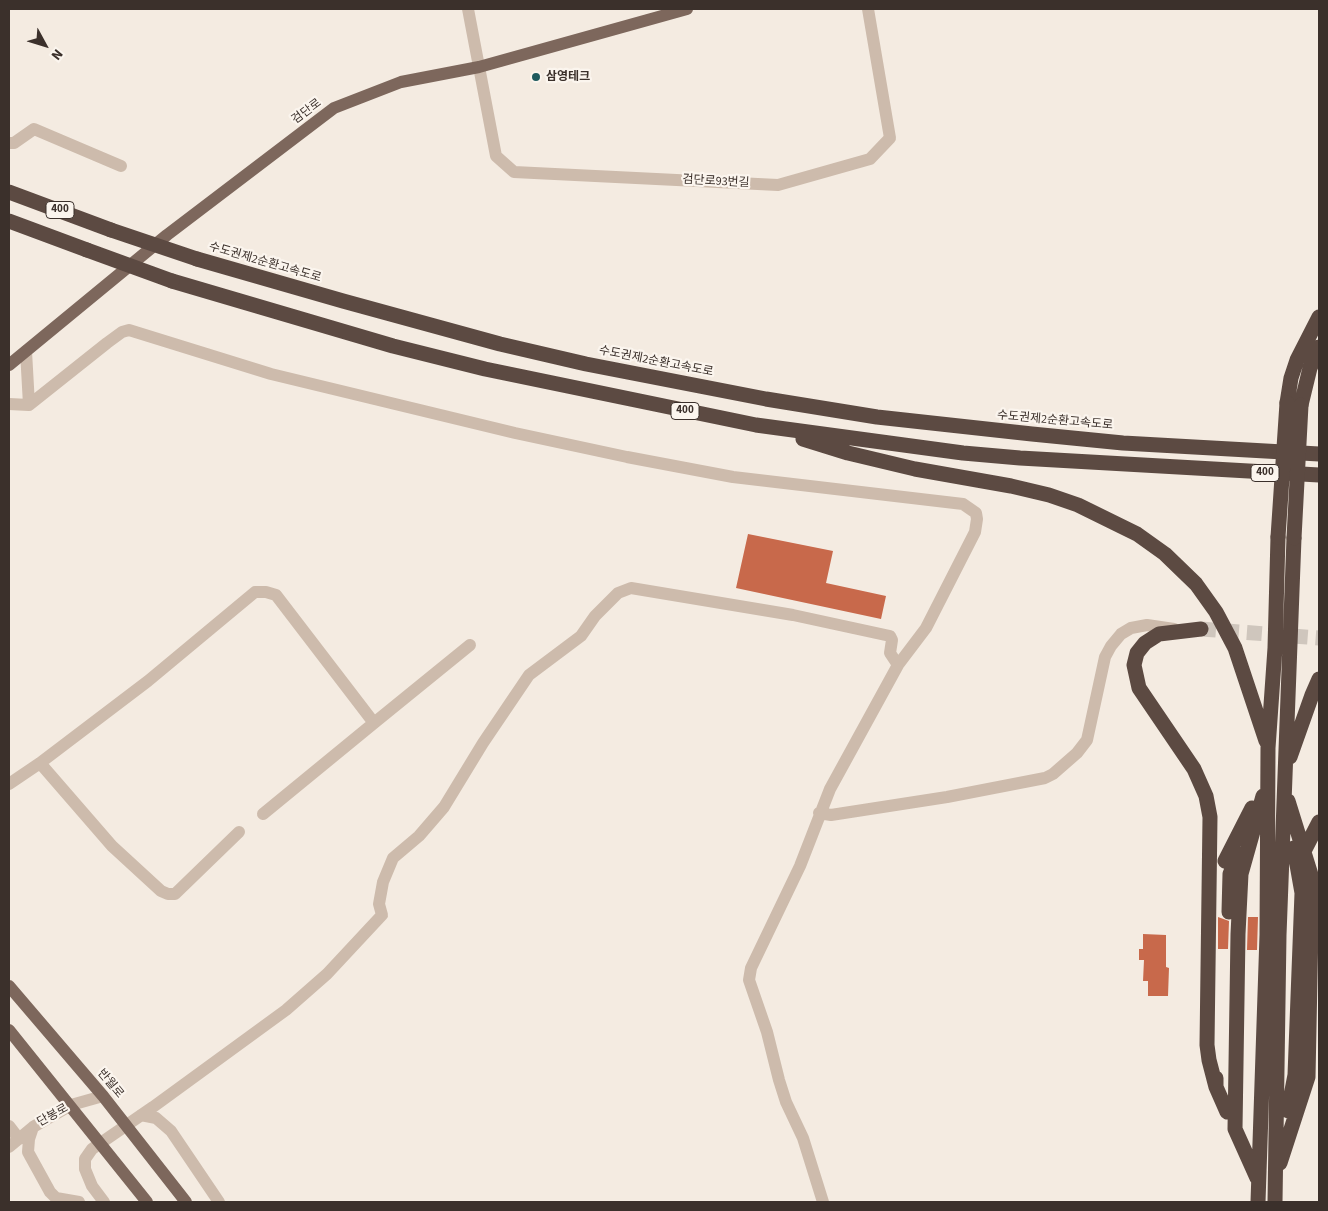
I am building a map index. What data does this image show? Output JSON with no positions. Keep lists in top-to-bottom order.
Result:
{
  "streets": {
    "highway": ["400", "수도권제2순환고속도로"],
    "main road": ["검단로", "반월로"],
    "street": ["검단로93번길", "단봉로"]
  },
  "crossings": [
    ["검단로", "검단로93번길"],
    ["반월로", "단봉로"]
  ],
  "places": ["삼영테크"],
  "north": "bottom right"
}
